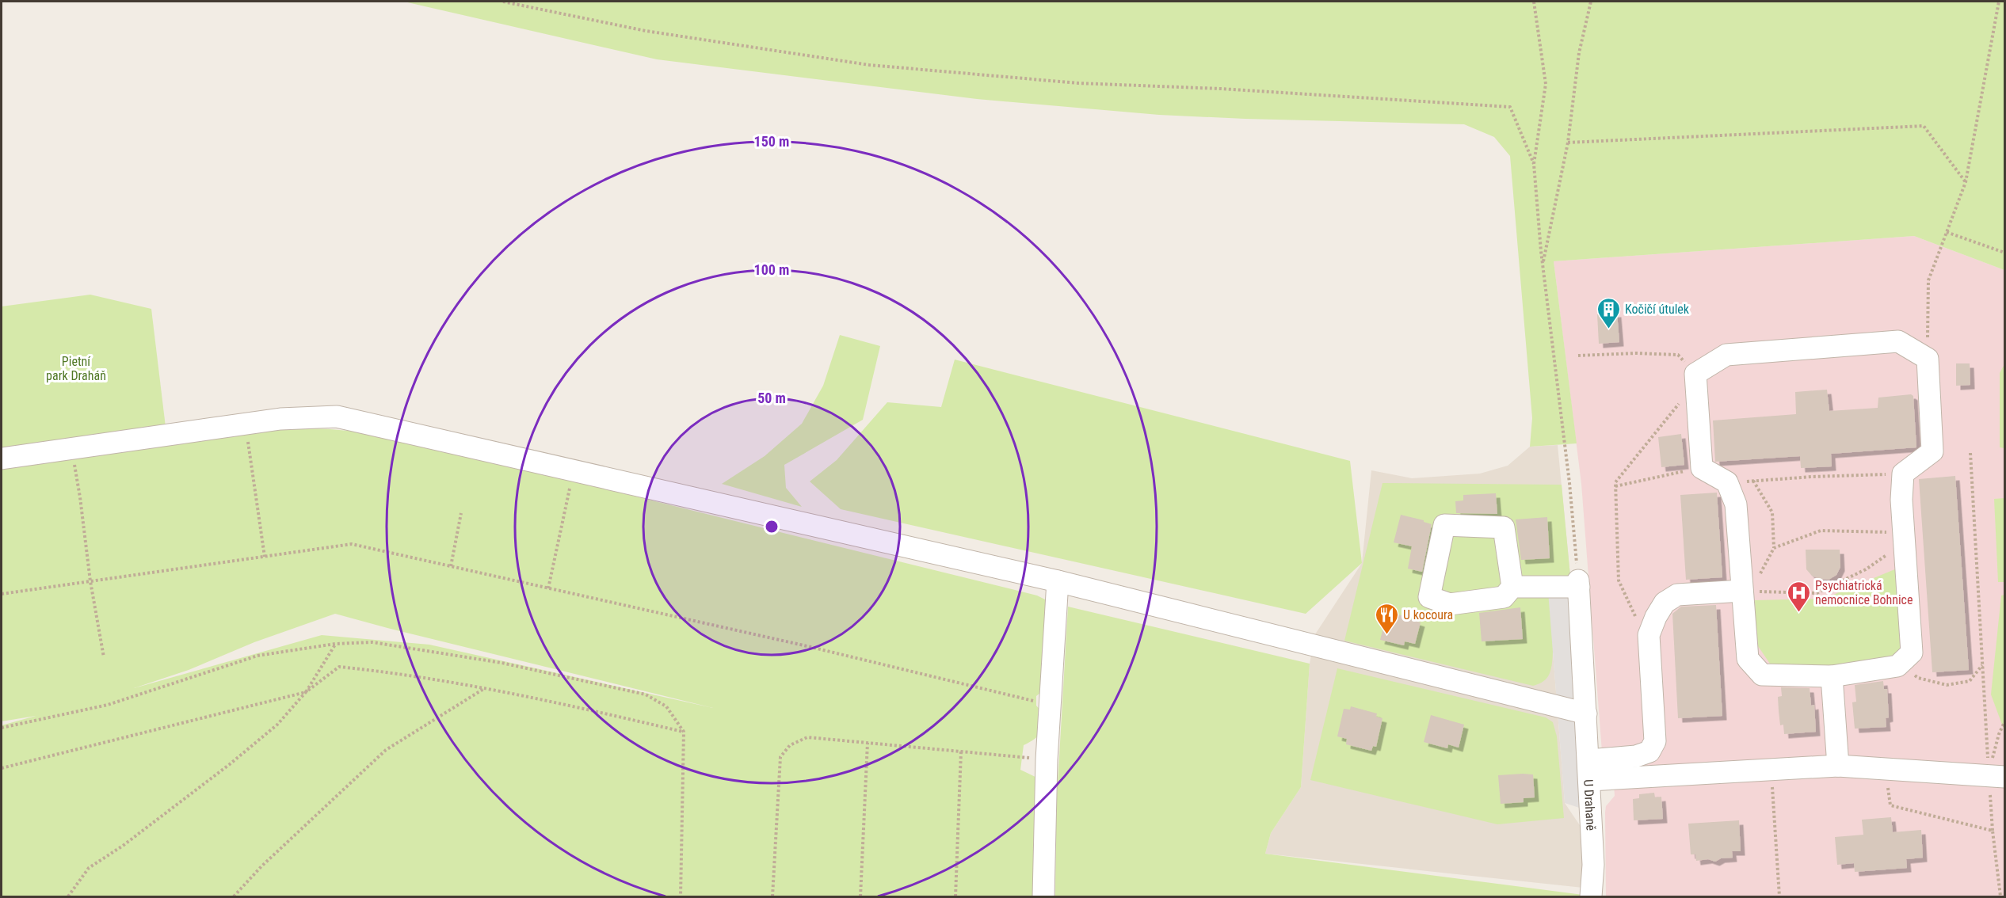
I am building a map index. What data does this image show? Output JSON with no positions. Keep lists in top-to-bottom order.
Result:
{
  "streets": {
    "street": ["U Drahaně"]
  },
  "parks": ["Pietní park Draháň"],
  "places": {
    "building": ["Kočičí útulek"],
    "hospital": ["Psychiatrická nemocnice Bohnice"],
    "restaurant": ["U kocoura"]
  },
  "rings": ["150 m", "100 m", "50 m"]
}
